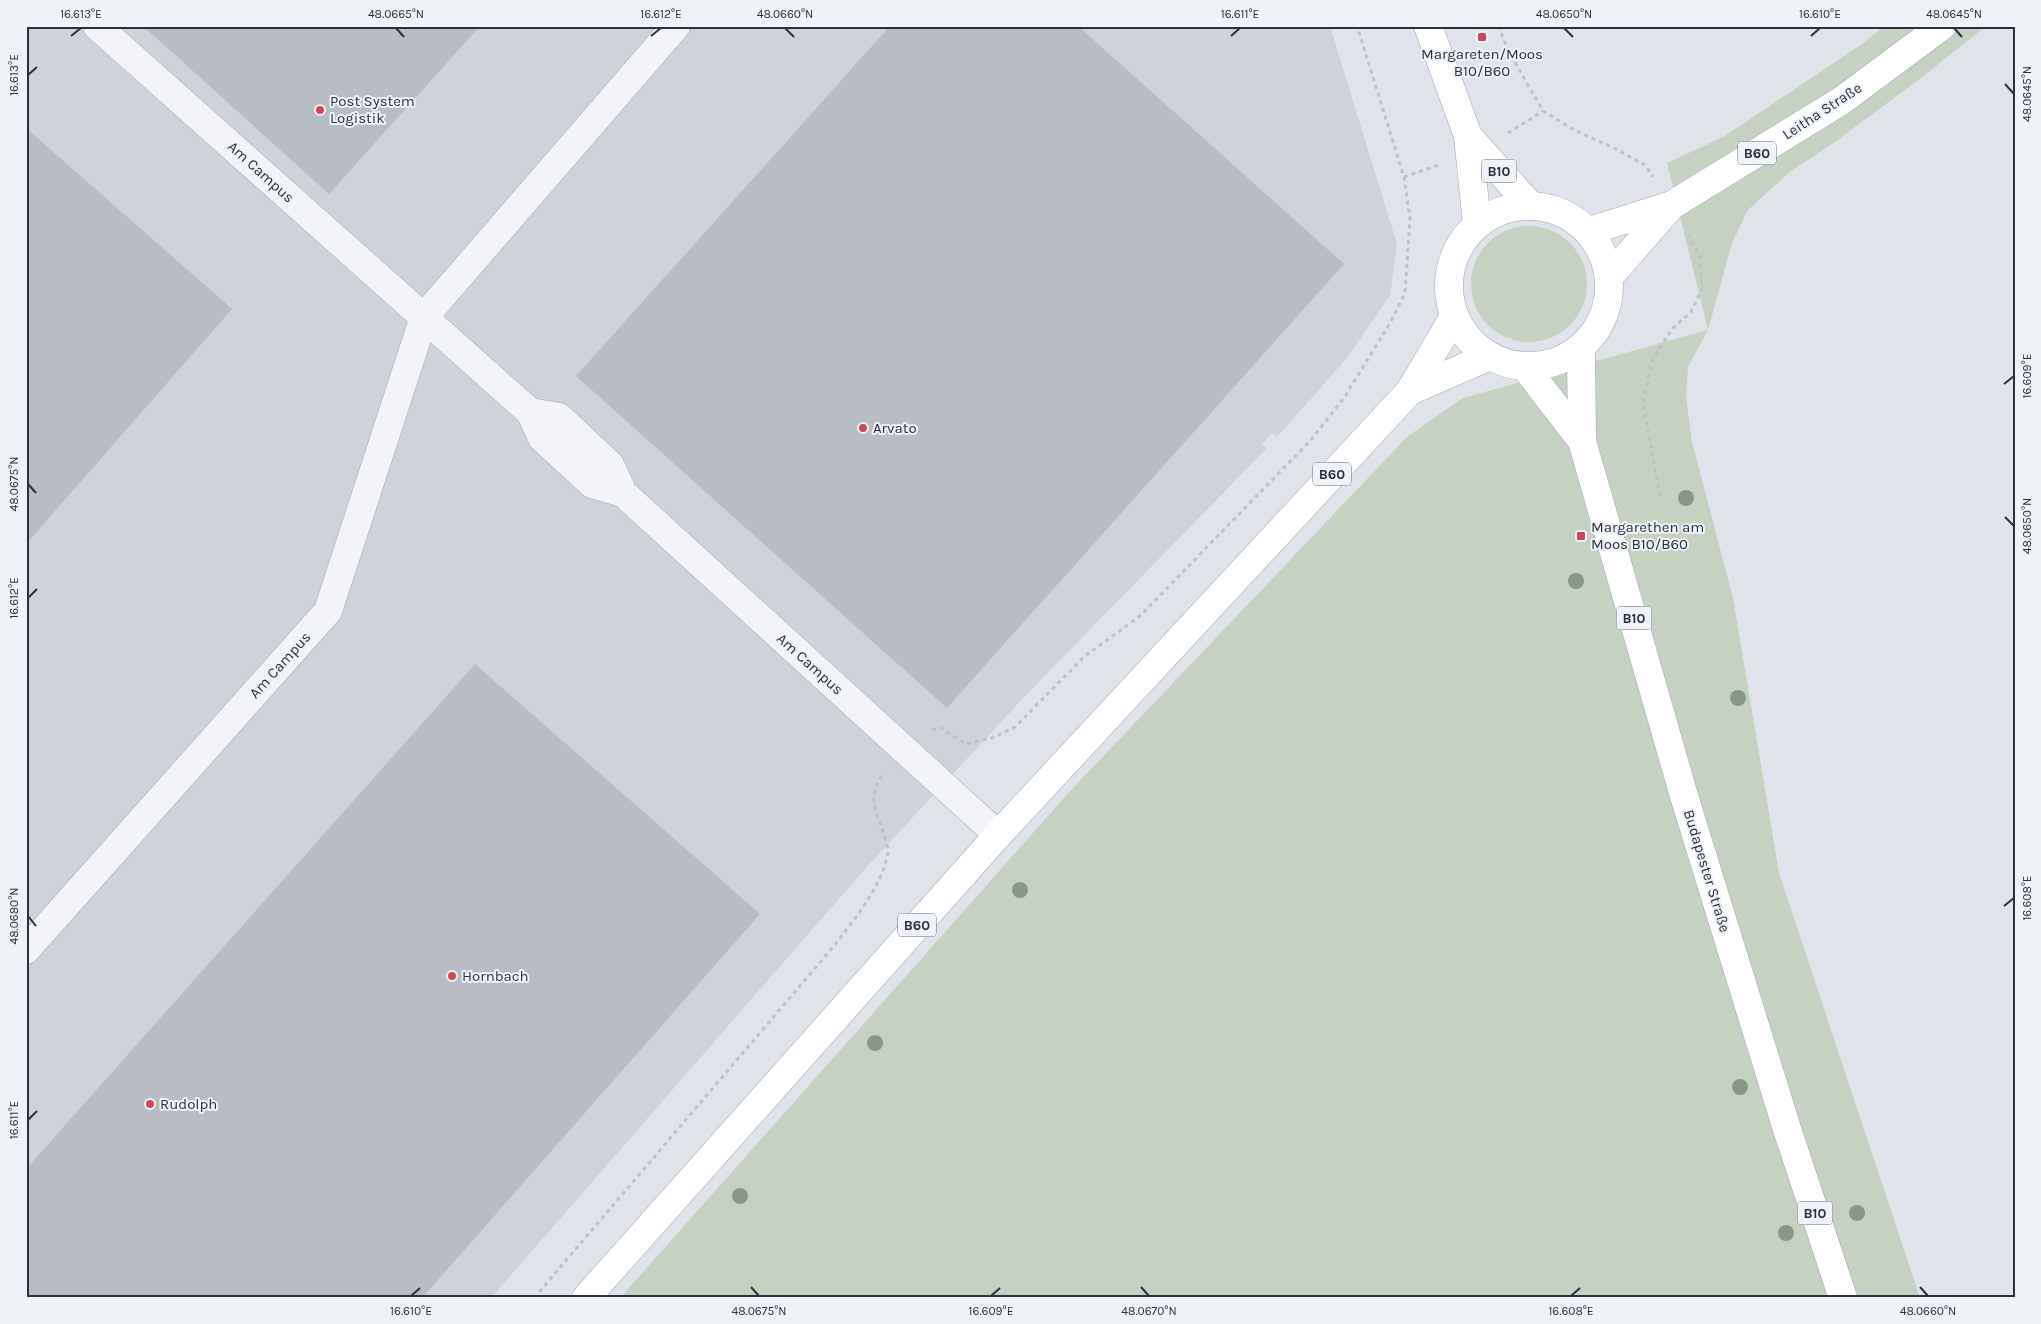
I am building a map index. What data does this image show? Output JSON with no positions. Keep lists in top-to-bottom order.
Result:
{
  "streets": {
    "main road": [
      "Leitha Straße",
      "B60",
      "B10",
      "Budapester Straße"
    ],
    "street": ["Am Campus"]
  },
  "crossings": [
    ["Leitha Straße", "B60"],
    ["Leitha Straße", "B10"],
    ["Leitha Straße", "Budapester Straße"],
    ["B60", "B10"],
    ["B60", "Am Campus"],
    ["B60", "Budapester Straße"],
    ["B10", "Budapester Straße"]
  ],
  "places": {
    "transit": ["Margareten/Moos B10/B60", "Margarethen am Moos B10/B60"],
    "other": [
      "Post System Logistik",
      "Arvato",
      "Hornbach",
      "Rudolph"
    ]
  },
  "coordinates": [
    "16.613°E",
    "48.0665°N",
    "16.612°E",
    "48.0660°N",
    "16.611°E",
    "48.0650°N",
    "16.610°E",
    "48.0645°N",
    "16.609°E",
    "48.0675°N",
    "16.608°E",
    "48.0680°N",
    "48.0670°N"
  ]
}
